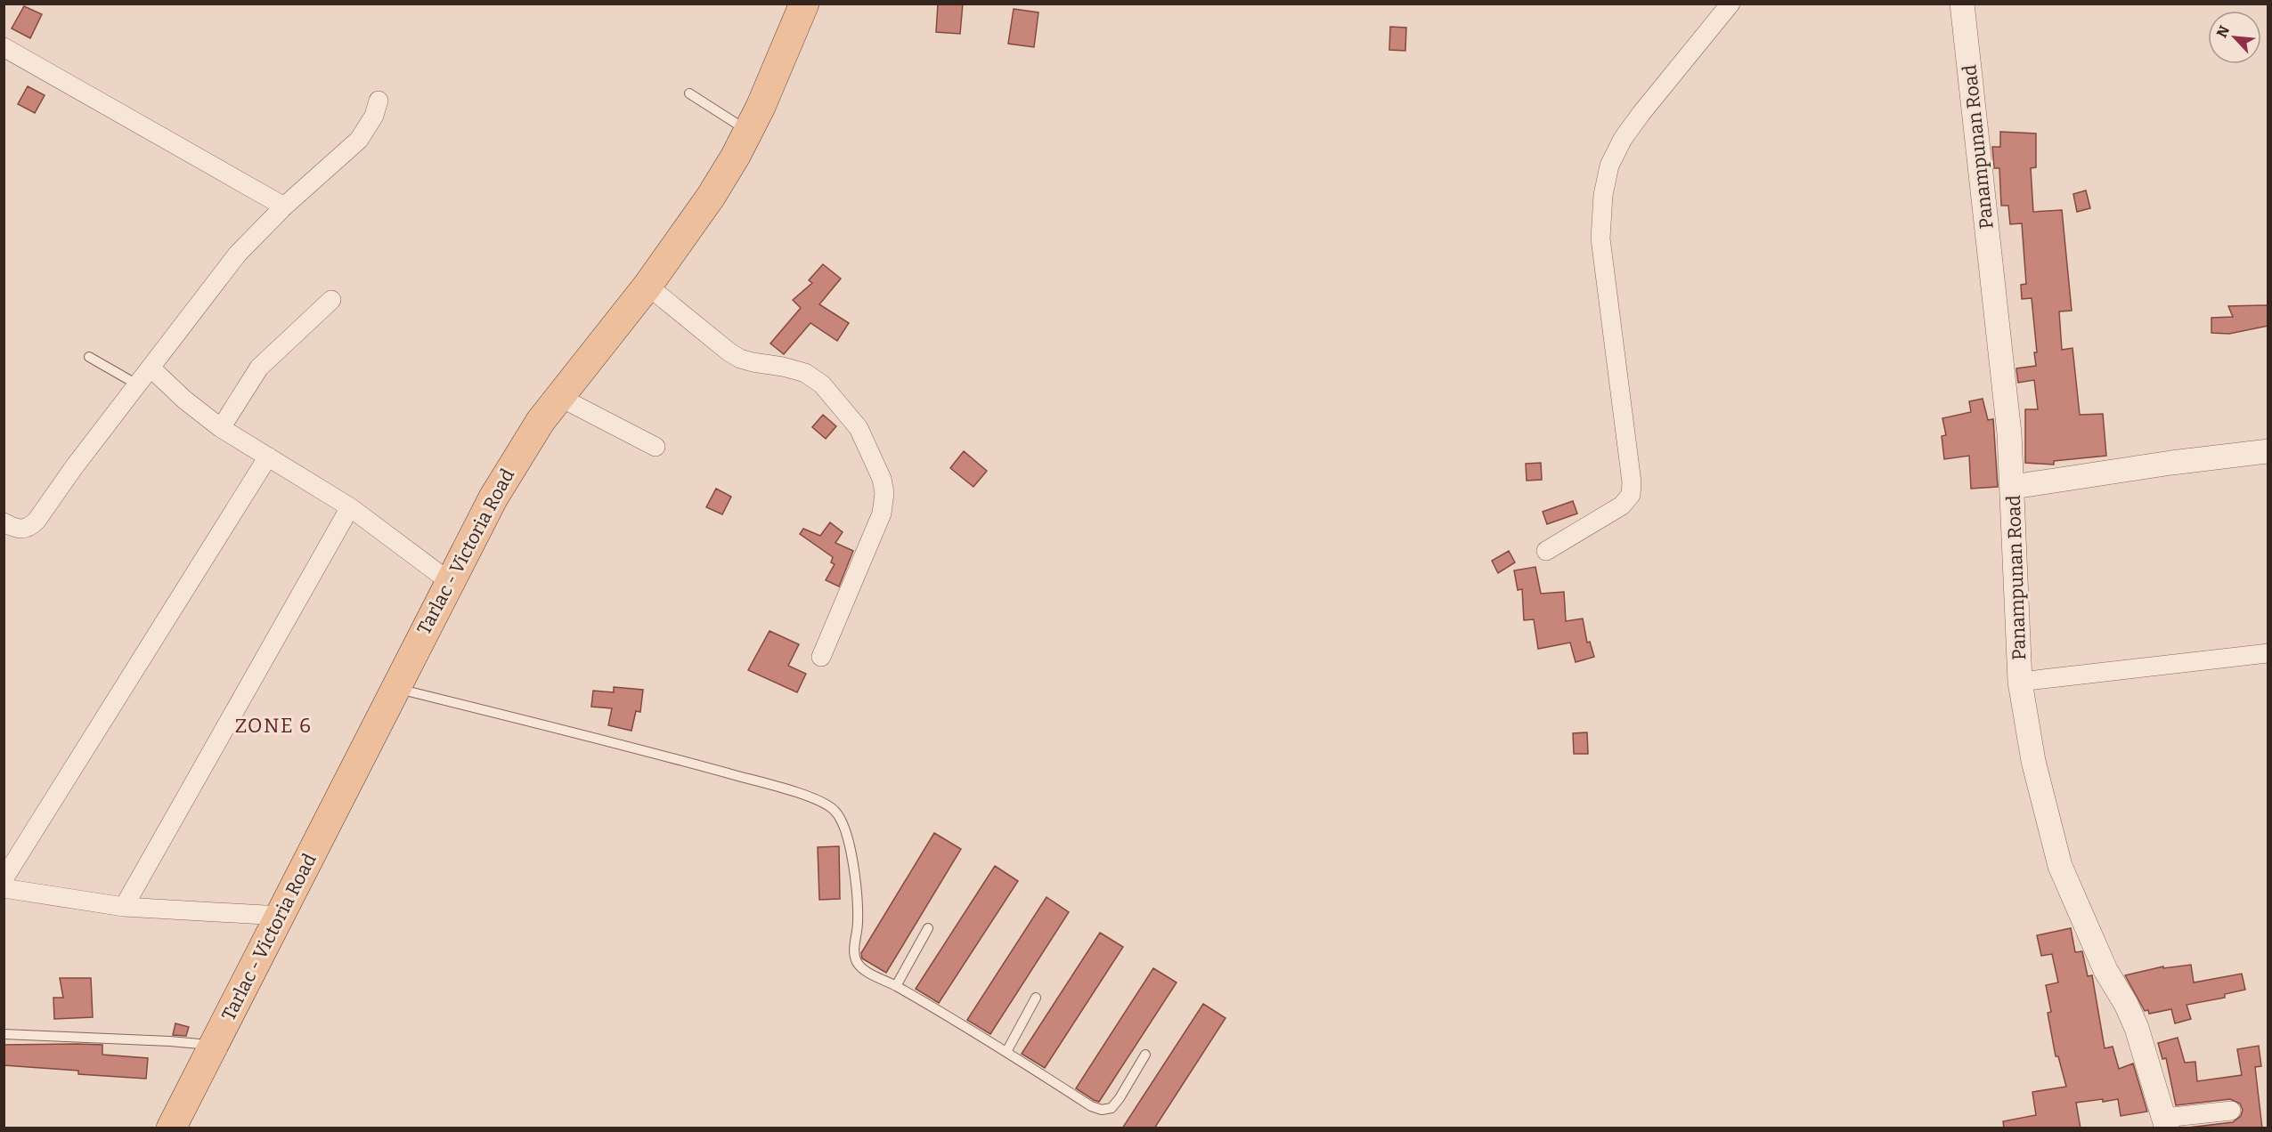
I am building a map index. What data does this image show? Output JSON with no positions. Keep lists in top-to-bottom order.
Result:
{
  "streets": {
    "main road": ["Tarlac - Victoria Road"],
    "street": ["Panampunan Road"]
  },
  "districts": ["ZONE 6"],
  "north": "top left"
}
